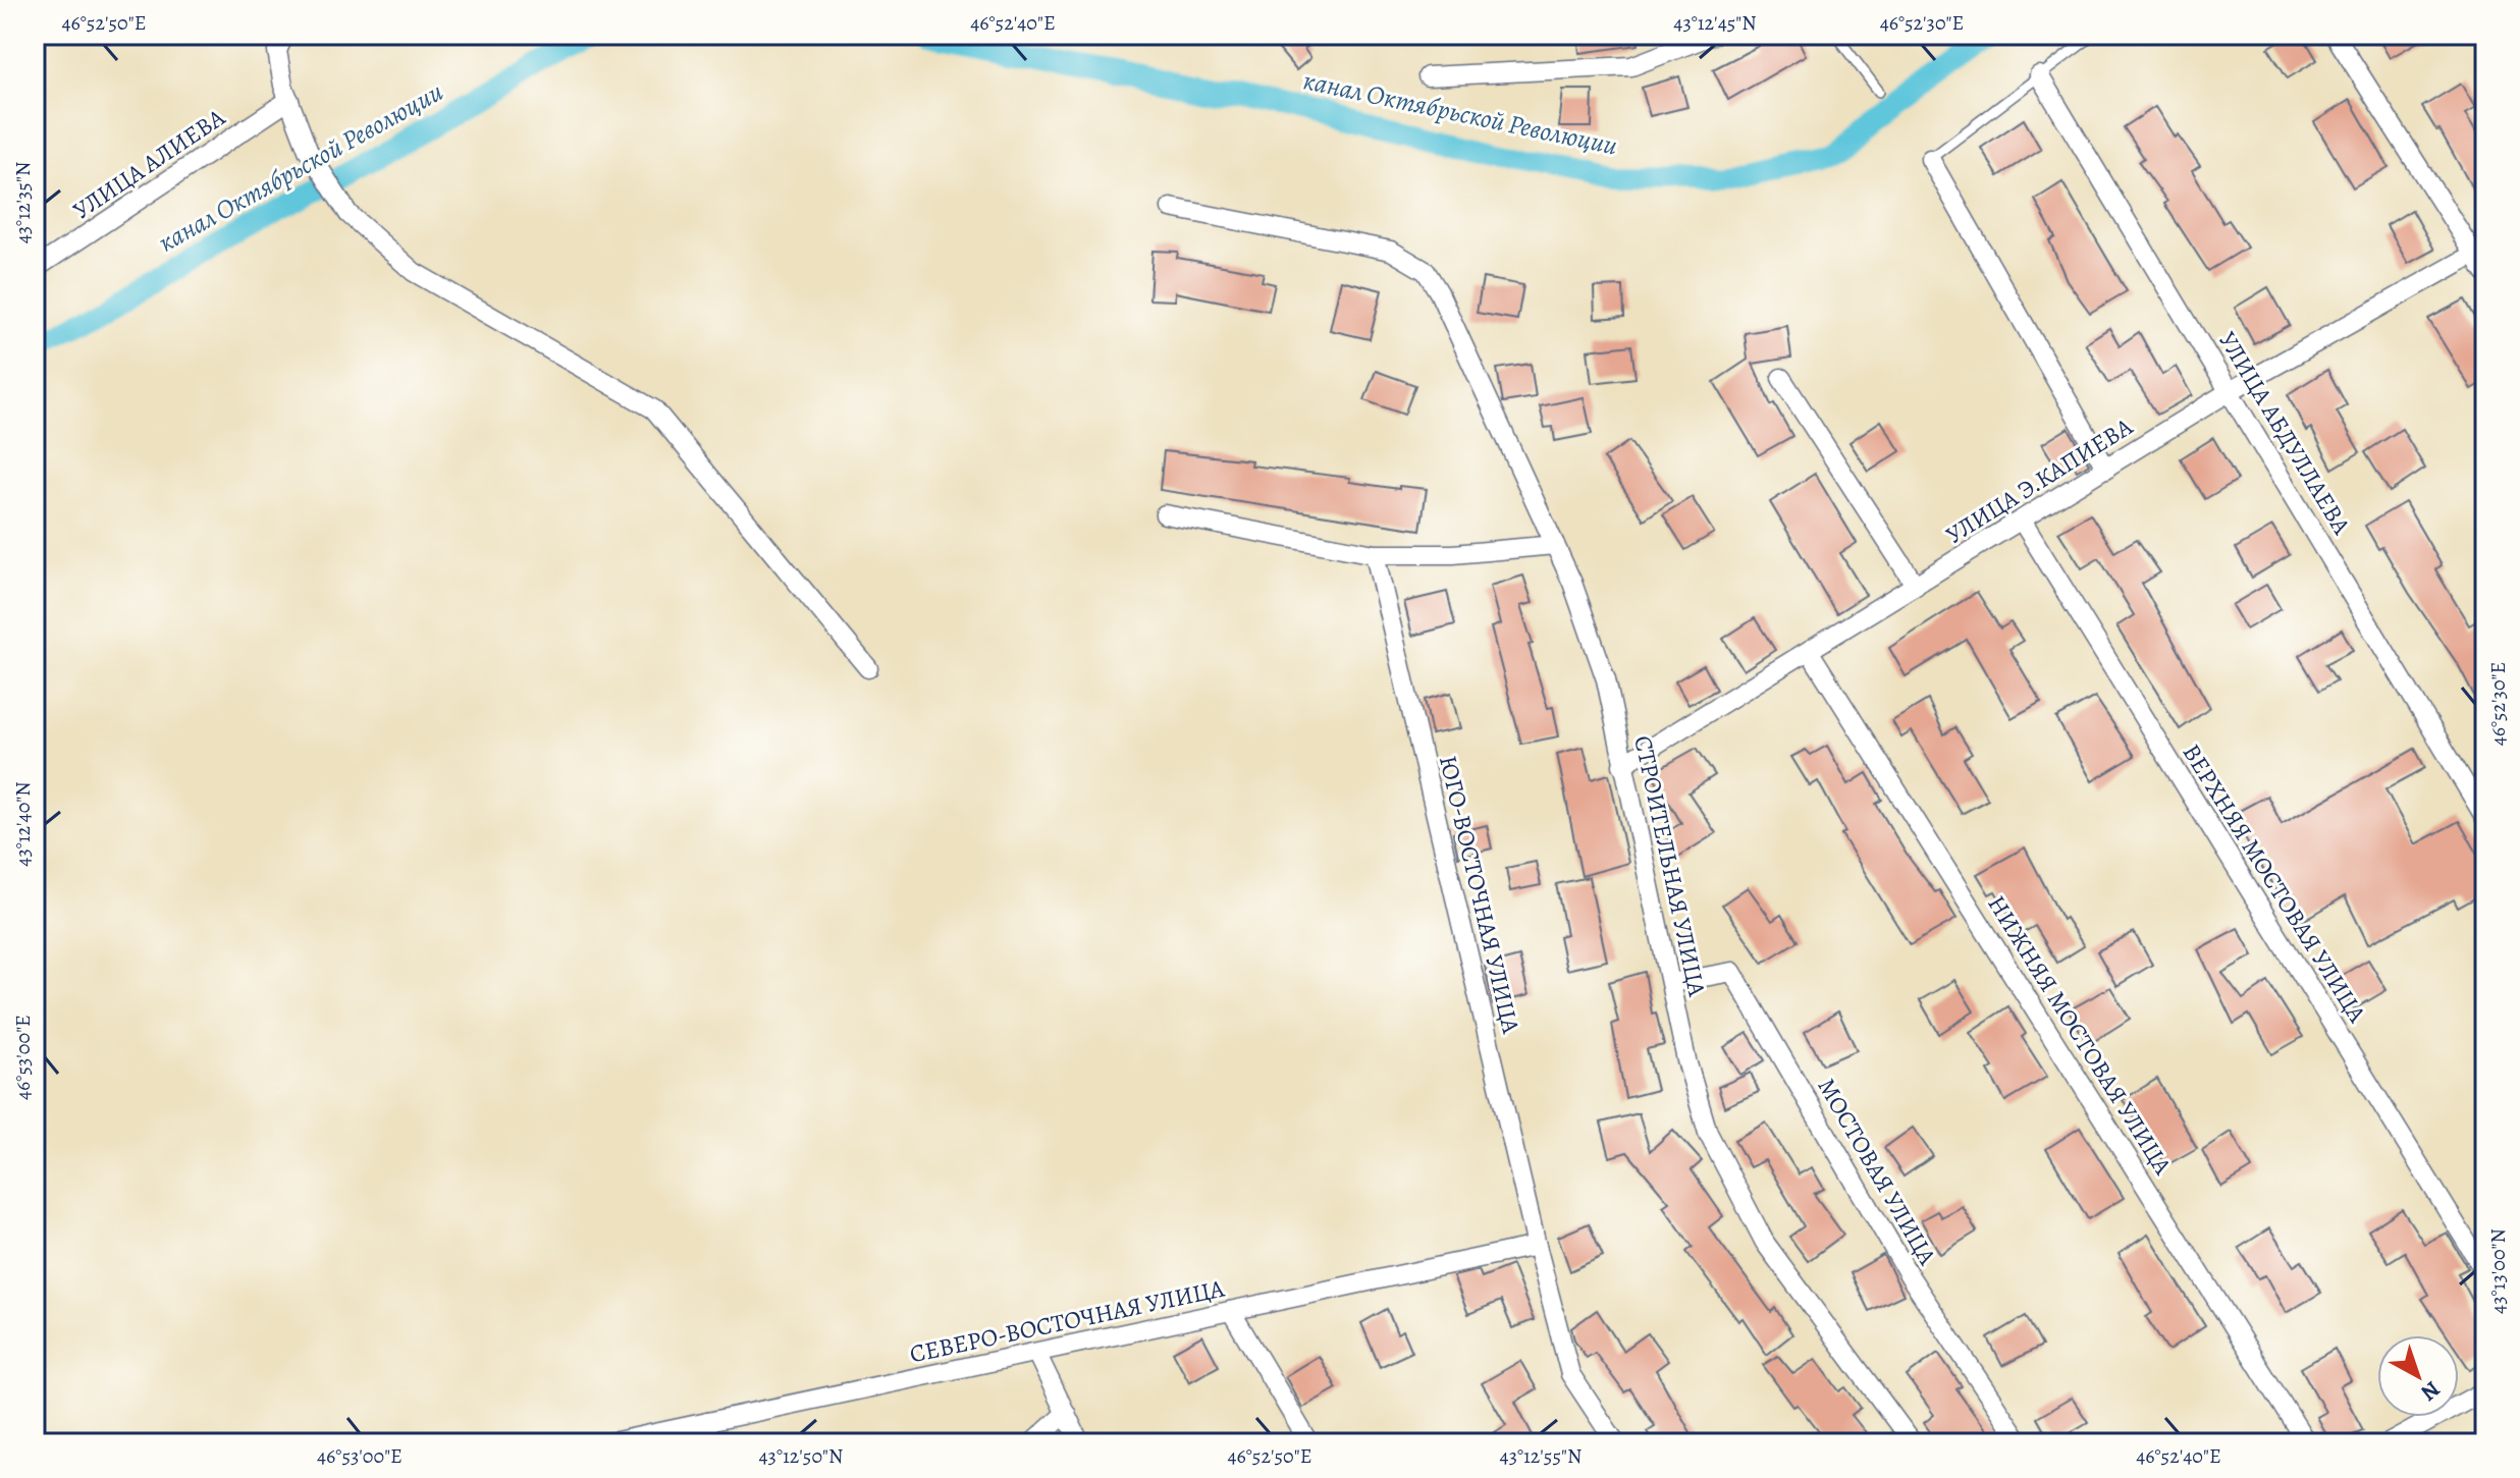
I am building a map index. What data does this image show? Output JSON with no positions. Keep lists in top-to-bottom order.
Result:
{
  "streets": {
    "street": [
      "УЛИЦА АЛИЕВА",
      "УЛИЦА АБДУЛЛАЕВА",
      "УЛИЦА Э.КАПИЕВА",
      "СТРОИТЕЛЬНАЯ УЛИЦА",
      "ВЕРХНЯЯ МОСТОВАЯ УЛИЦА",
      "ЮГО-ВОСТОЧНАЯ УЛИЦА",
      "НИЖНЯЯ МОСТОВАЯ УЛИЦА",
      "МОСТОВАЯ УЛИЦА",
      "СЕВЕРО-ВОСТОЧНАЯ УЛИЦА"
    ]
  },
  "crossings": [
    ["УЛИЦА АБДУЛЛАЕВА", "УЛИЦА Э.КАПИЕВА"],
    ["УЛИЦА Э.КАПИЕВА", "СТРОИТЕЛЬНАЯ УЛИЦА"],
    ["УЛИЦА Э.КАПИЕВА", "ВЕРХНЯЯ МОСТОВАЯ УЛИЦА"],
    ["УЛИЦА Э.КАПИЕВА", "НИЖНЯЯ МОСТОВАЯ УЛИЦА"],
    ["СТРОИТЕЛЬНАЯ УЛИЦА", "МОСТОВАЯ УЛИЦА"],
    ["ЮГО-ВОСТОЧНАЯ УЛИЦА", "СЕВЕРО-ВОСТОЧНАЯ УЛИЦА"]
  ],
  "water": ["канал Октябрьской Революции"],
  "north": "bottom right",
  "coordinates": [
    "46°52'50\"E",
    "46°52'40\"E",
    "43°12'45\"N",
    "46°52'30\"E",
    "43°12'35\"N",
    "43°12'40\"N",
    "46°53'00\"E",
    "43°13'00\"N",
    "43°12'50\"N",
    "43°12'55\"N"
  ]
}
